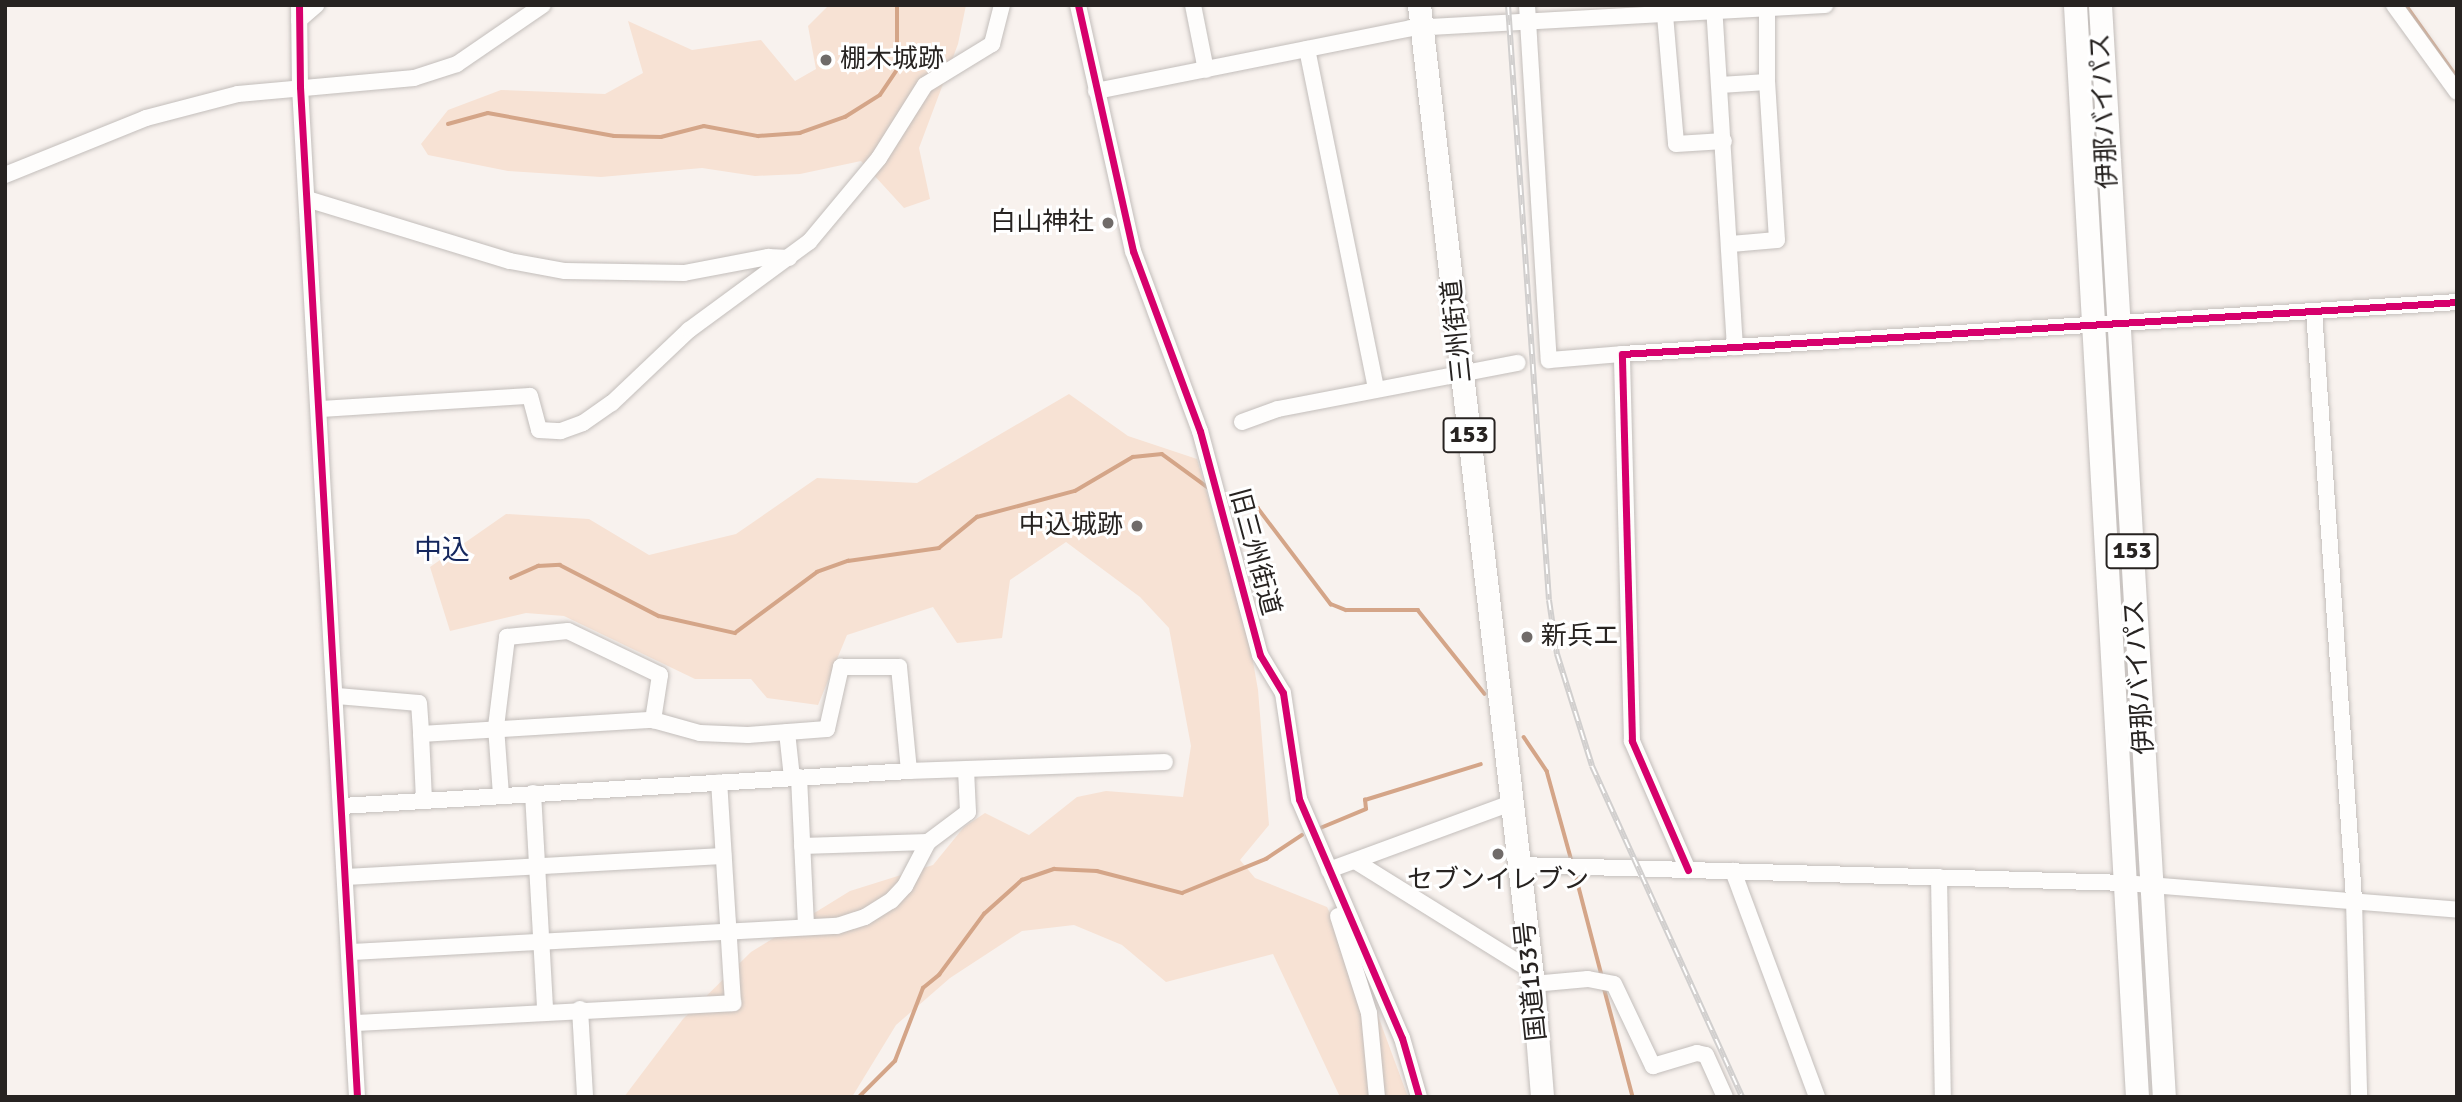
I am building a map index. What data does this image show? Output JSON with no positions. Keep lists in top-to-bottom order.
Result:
{
  "streets": {
    "highway": [
      "伊那バイパス",
      "三州街道",
      "153",
      "国道153号"
    ],
    "street": ["旧三州街道"]
  },
  "crossings": [
    ["三州街道", "国道153号"]
  ],
  "districts": ["中込"],
  "places": [
    "棚木城跡",
    "白山神社",
    "中込城跡",
    "新兵エ",
    "セブンイレブン"
  ]
}
